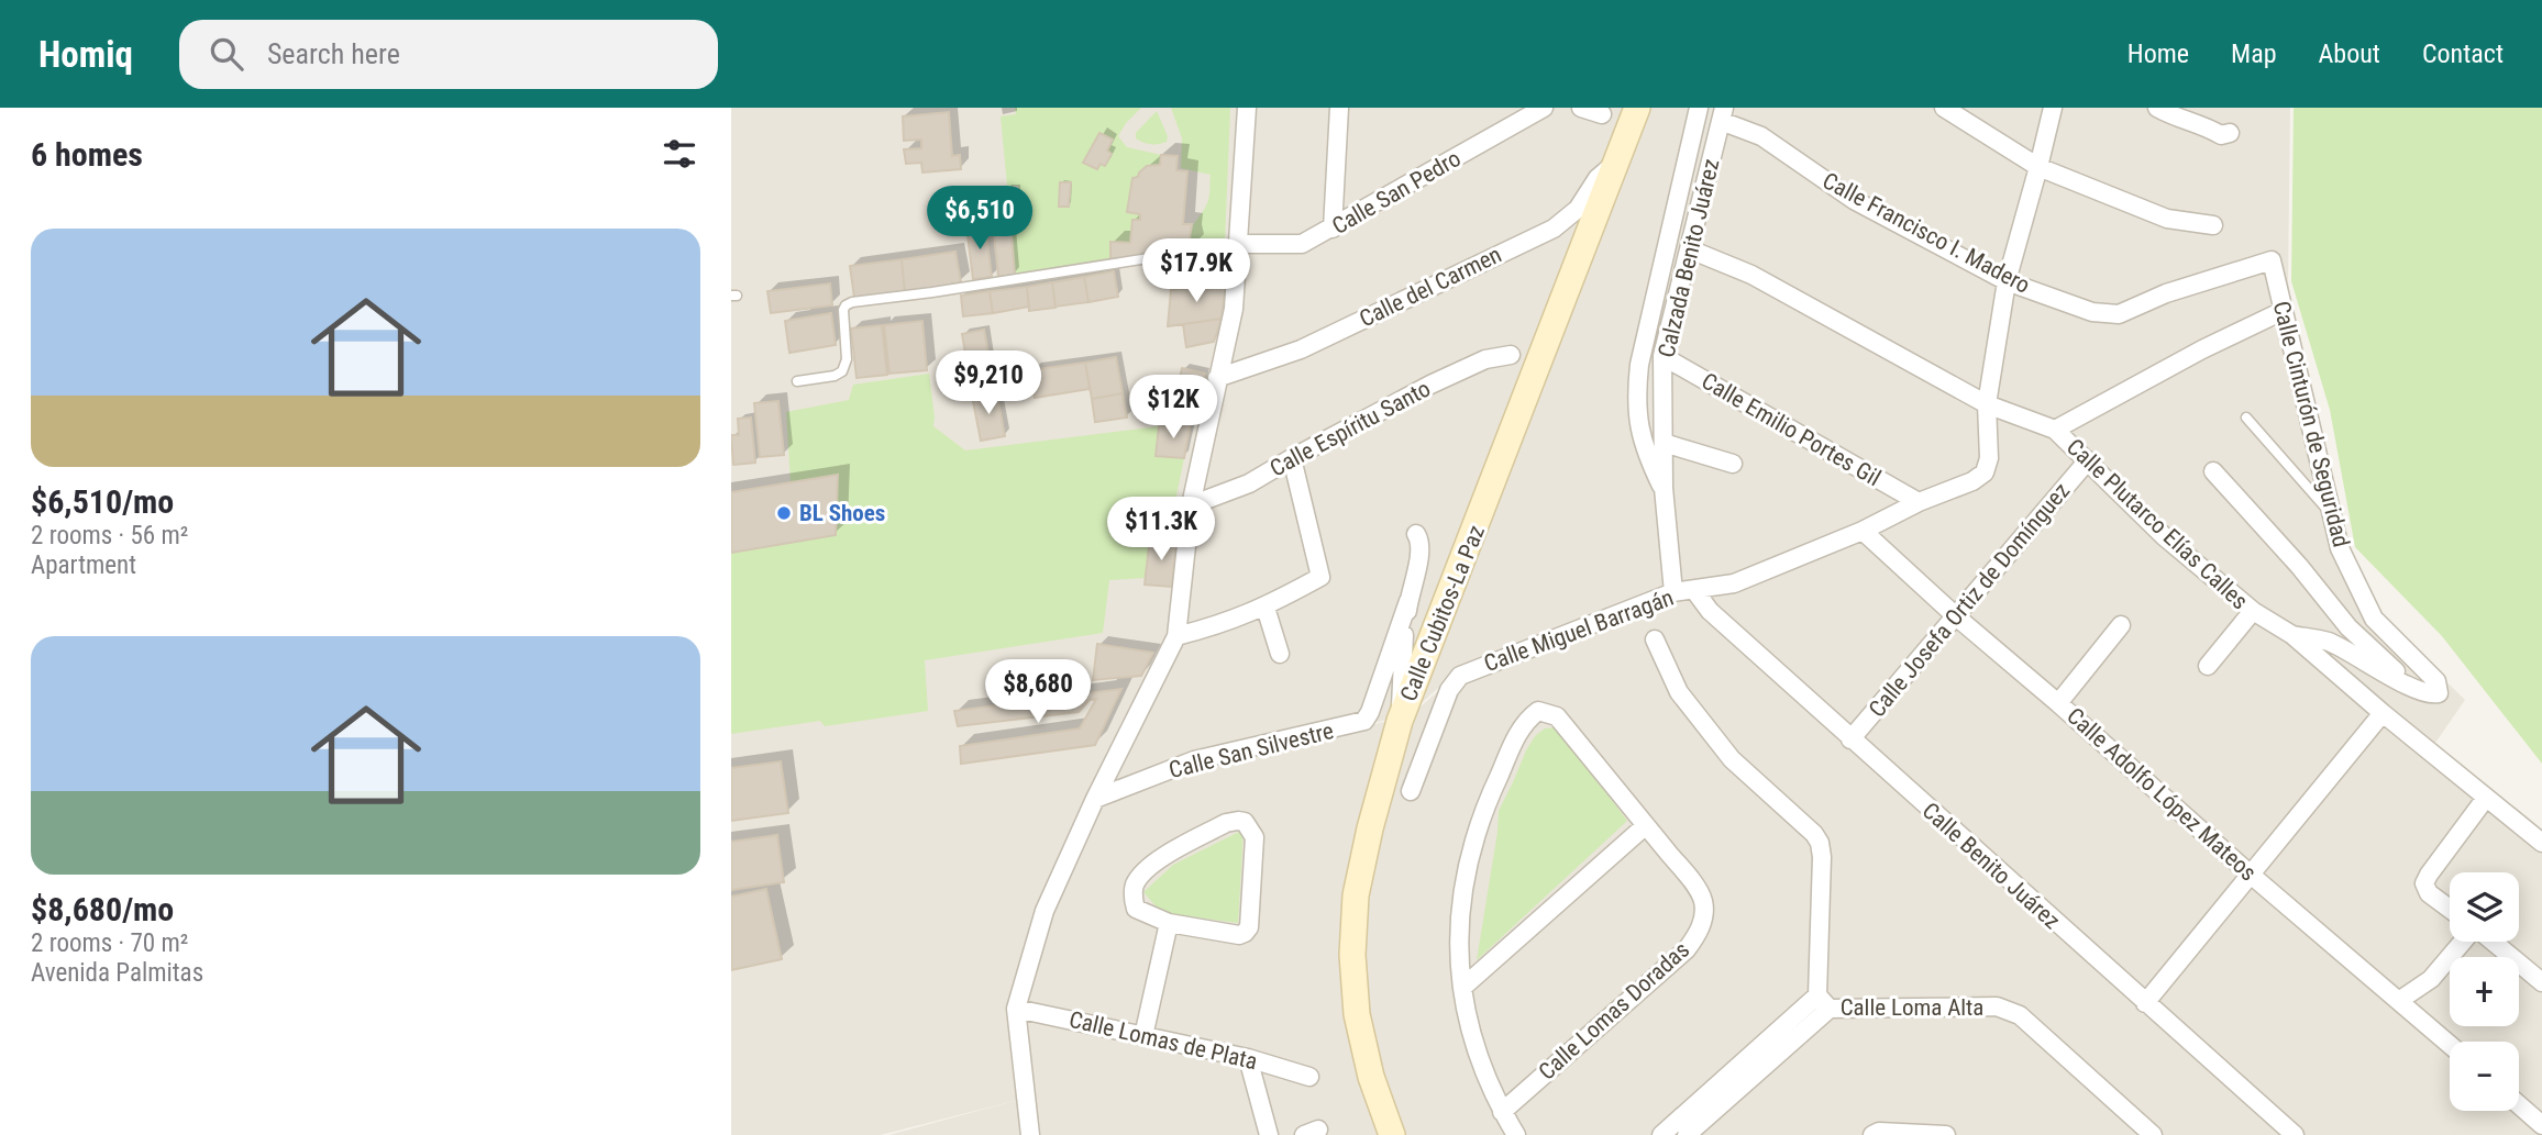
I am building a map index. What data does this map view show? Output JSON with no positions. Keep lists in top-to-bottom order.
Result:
{
  "streets": {
    "main road": ["Calle Cubitos-La Paz"],
    "street": [
      "Calle San Pedro",
      "Calle Francisco I. Madero",
      "Calzada Benito Juárez",
      "Calle del Carmen",
      "Calle Cinturón de Seguridad",
      "Calle Espíritu Santo",
      "Calle Emilio Portes Gil",
      "Calle Plutarco Elías Calles",
      "Calle Josefa Ortiz de Domínguez",
      "Calle Miguel Barragán",
      "Calle San Silvestre",
      "Calle Adolfo López Mateos",
      "Calle Benito Juárez",
      "Calle Loma Alta",
      "Calle Lomas Doradas",
      "Calle Lomas de Plata"
    ]
  },
  "crossings": [
    ["Calle Francisco I. Madero", "Calzada Benito Juárez"],
    ["Calle Francisco I. Madero", "Calle Cinturón de Seguridad"],
    ["Calzada Benito Juárez", "Calle Emilio Portes Gil"],
    ["Calzada Benito Juárez", "Calle Plutarco Elías Calles"],
    ["Calzada Benito Juárez", "Calle Miguel Barragán"],
    ["Calle del Carmen", "Calle Cubitos-La Paz"],
    ["Calle Emilio Portes Gil", "Calle Miguel Barragán"],
    ["Calle Plutarco Elías Calles", "Calle Josefa Ortiz de Domínguez"],
    ["Calle Plutarco Elías Calles", "Calle Miguel Barragán"],
    ["Calle Josefa Ortiz de Domínguez", "Calle Adolfo López Mateos"],
    ["Calle Josefa Ortiz de Domínguez", "Calle Benito Juárez"],
    ["Calle Miguel Barragán", "Calle Adolfo López Mateos"],
    ["Calle Miguel Barragán", "Calle Benito Juárez"]
  ],
  "places": ["BL Shoes"],
  "page": {
    "header": "Homiq",
    "search": "Search here",
    "nav": [
      "Home",
      "Map",
      "About",
      "Contact"
    ],
    "heading": "6 homes",
    "price": [
      "$6,510",
      "$17.9K",
      "$9,210",
      "$12K",
      "$11.3K",
      "$8,680"
    ],
    "list": [
      {
        "name": "$6,510/mo",
        "note": "2 rooms · 56 m² · Apartment"
      },
      {
        "name": "$8,680/mo",
        "note": "2 rooms · 70 m² · Avenida Palmitas"
      }
    ],
    "map_buttons": ["+", "−"]
  }
}
